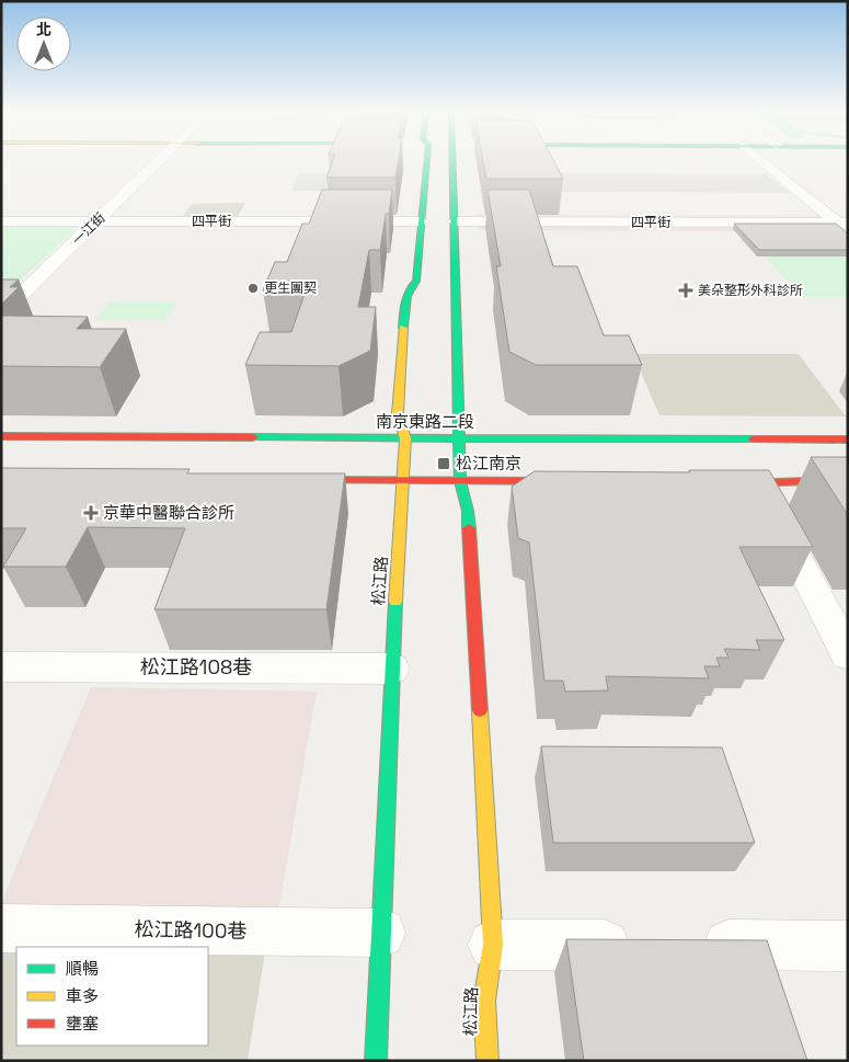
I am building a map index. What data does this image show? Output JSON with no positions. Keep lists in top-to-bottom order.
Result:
{
  "streets": {
    "main road": ["南京東路二段", "松江路"],
    "street": [
      "四平街",
      "一江街",
      "松江路108巷",
      "松江路100巷"
    ]
  },
  "crossings": [
    ["四平街", "一江街"],
    ["四平街", "松江路"],
    ["南京東路二段", "松江路"],
    ["松江路", "松江路108巷"],
    ["松江路", "松江路100巷"]
  ],
  "places": {
    "other": ["更生團契"],
    "health": ["美朵整形外科診所", "京華中醫聯合診所"],
    "transit": ["松江南京"]
  },
  "legend": ["順暢", "車多", "壅塞"],
  "north": "top"
}
